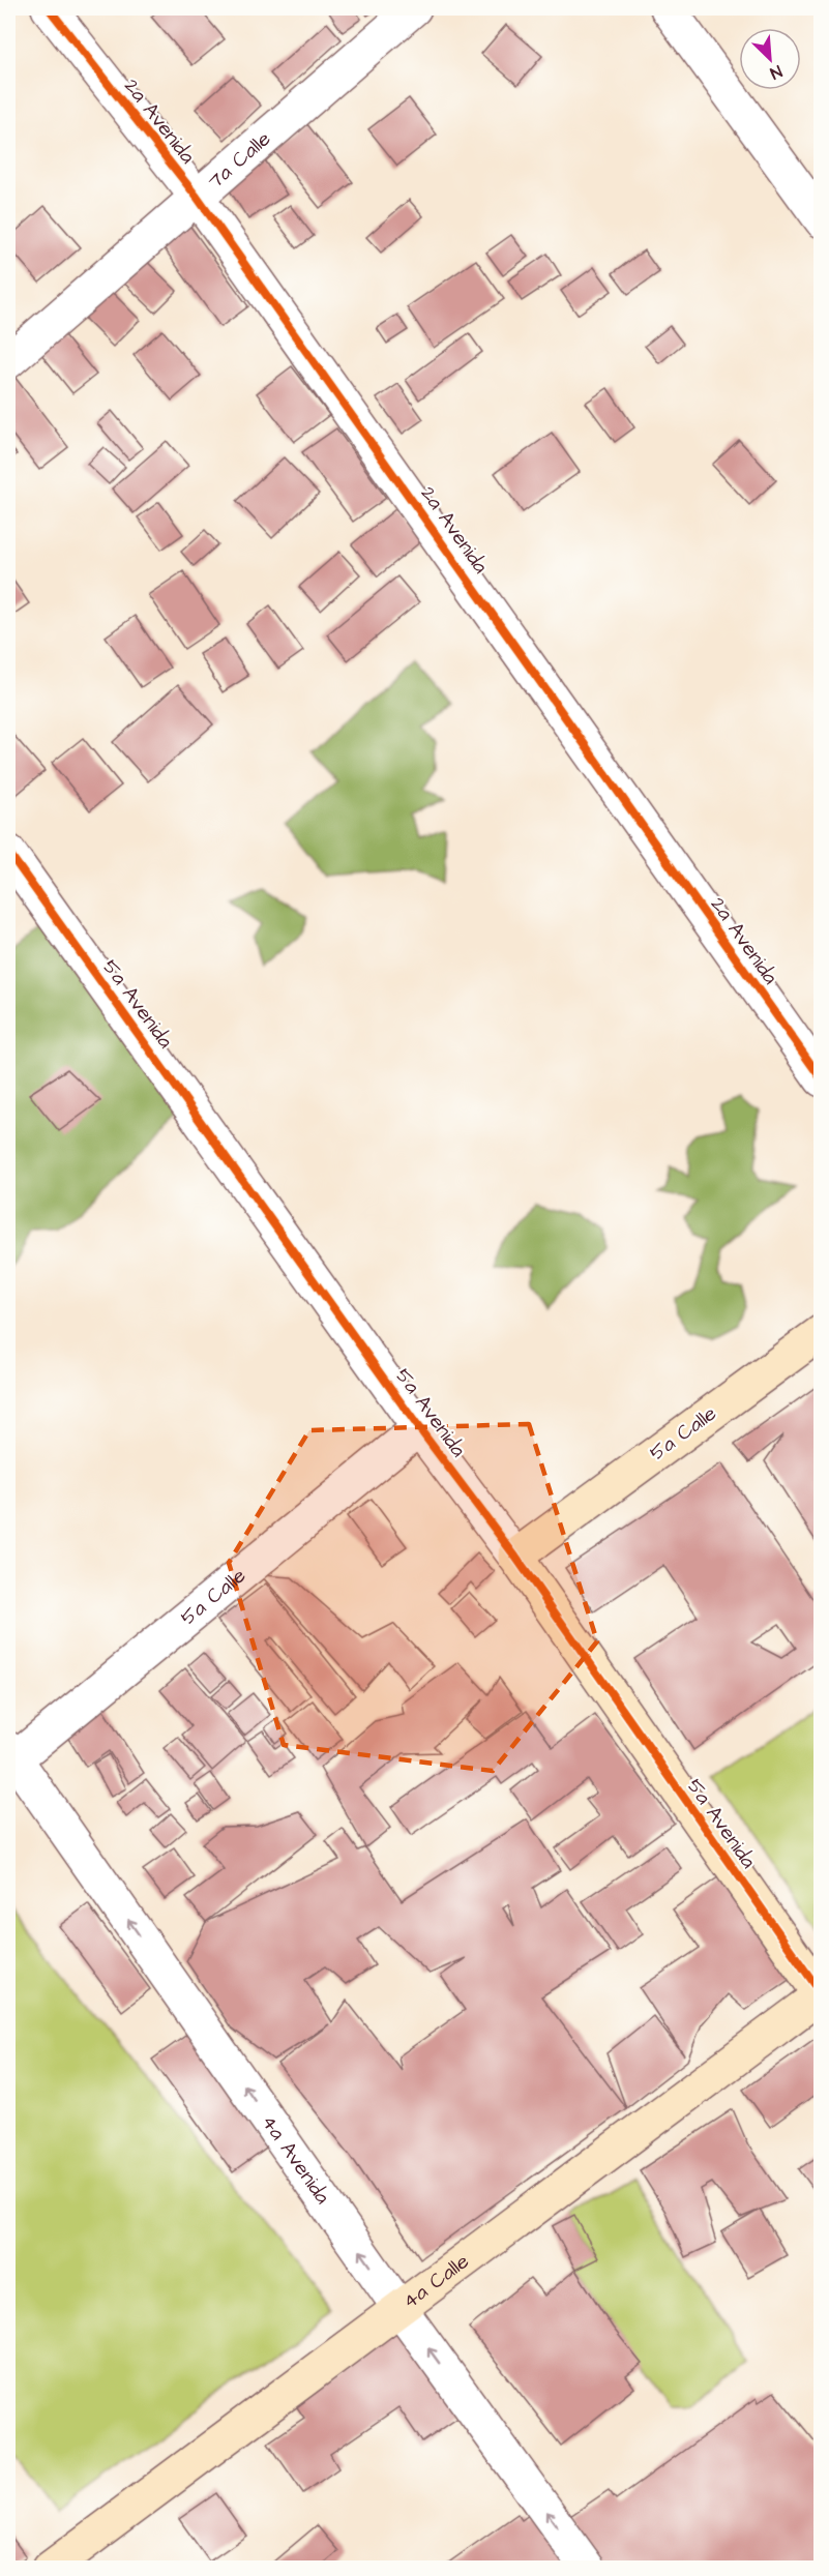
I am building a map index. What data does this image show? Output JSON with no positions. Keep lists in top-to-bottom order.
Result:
{
  "streets": {
    "main road": ["5a Avenida", "5a Calle", "4a Calle"],
    "street": ["2a Avenida", "7a Calle", "4a Avenida"]
  },
  "crossings": [
    ["2a Avenida", "7a Calle"],
    ["5a Avenida", "5a Calle"],
    ["5a Avenida", "4a Calle"],
    ["5a Calle", "4a Avenida"],
    ["4a Avenida", "4a Calle"]
  ],
  "one_way": ["4a Avenida"],
  "north": "bottom right"
}
